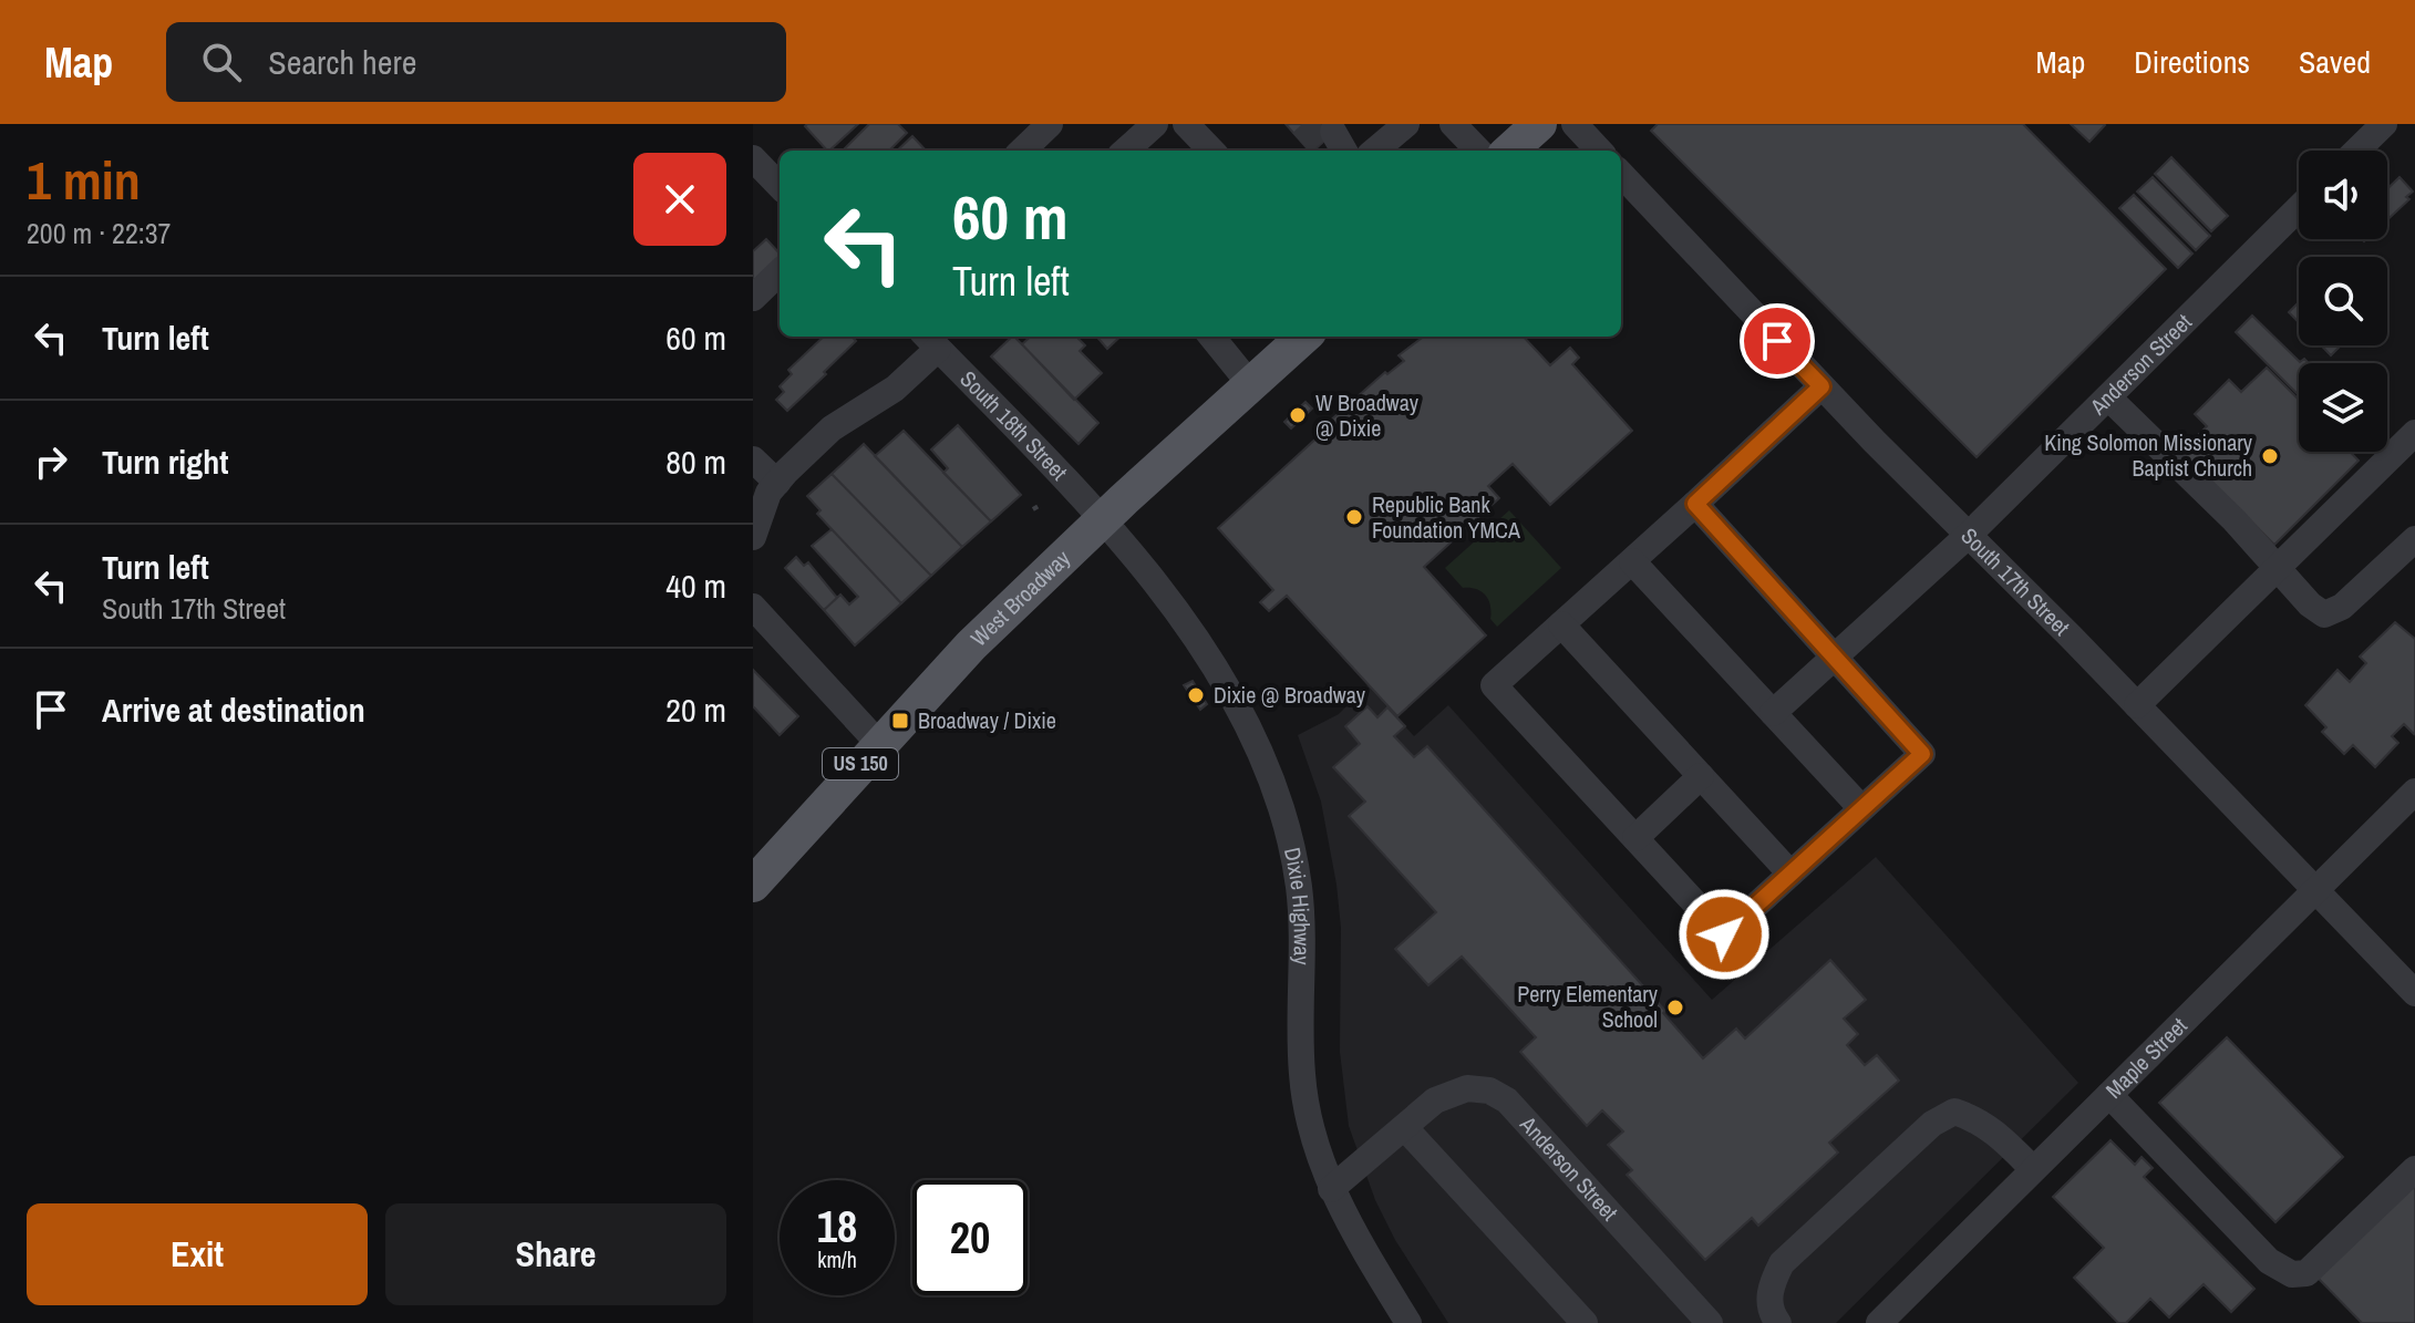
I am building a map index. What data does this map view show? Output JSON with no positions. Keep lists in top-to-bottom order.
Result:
{
  "streets": {
    "main road": ["West Broadway", "US 150"],
    "street": [
      "Anderson Street",
      "South 18th Street",
      "South 17th Street",
      "Dixie Highway",
      "Maple Street"
    ]
  },
  "crossings": [
    ["Anderson Street", "South 17th Street"],
    ["Anderson Street", "Dixie Highway"],
    ["South 18th Street", "West Broadway"],
    ["South 18th Street", "Dixie Highway"],
    ["South 17th Street", "Maple Street"],
    ["West Broadway", "Dixie Highway"]
  ],
  "places": {
    "other": [
      "W Broadway @ Dixie",
      "King Solomon Missionary Baptist Church",
      "Republic Bank Foundation YMCA",
      "Dixie @ Broadway",
      "Perry Elementary School"
    ],
    "transit": ["Broadway / Dixie"]
  },
  "page": {
    "header": "Map",
    "search": "Search here",
    "nav": ["Map", "Directions", "Saved"],
    "heading": ["1 min", "200 m · 22:37"],
    "turn": ["60 m", "Turn left"],
    "list": [
      {
        "name": "Turn left",
        "value": "60 m"
      },
      {
        "name": "Turn right",
        "value": "80 m"
      },
      {
        "name": "Turn left",
        "note": "South 17th Street",
        "value": "40 m"
      },
      {
        "name": "Arrive at destination",
        "value": "20 m"
      }
    ],
    "speed": "18 km/h",
    "limit": "20",
    "buttons": ["Exit", "Share"]
  }
}
